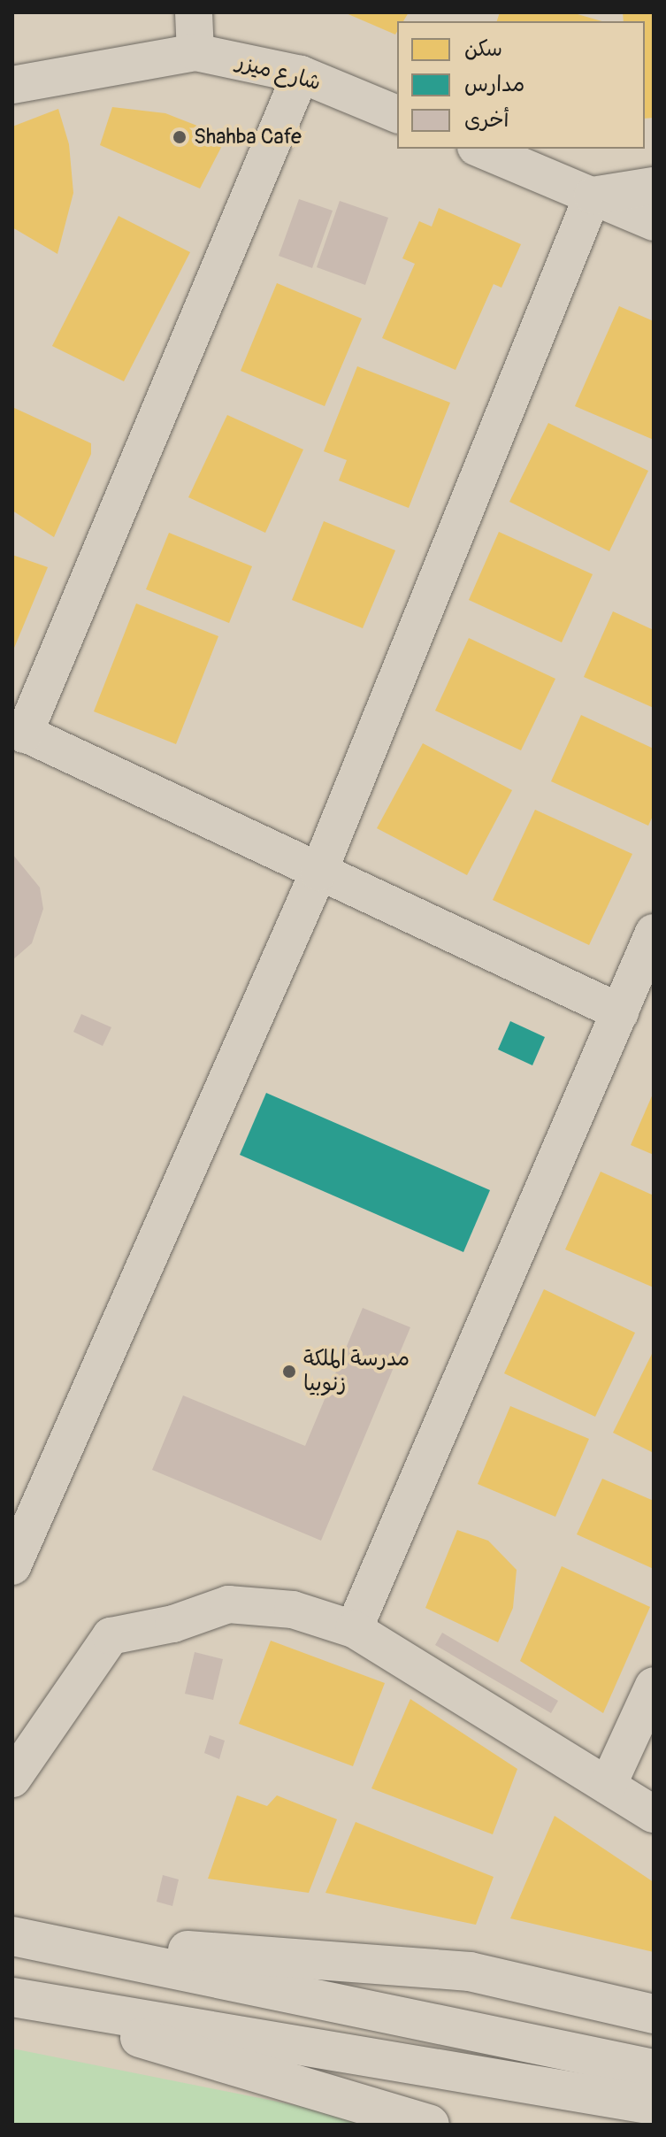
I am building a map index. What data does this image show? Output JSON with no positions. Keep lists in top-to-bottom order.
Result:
{
  "streets": {
    "street": ["شارع ميزر"]
  },
  "places": ["Shahba Cafe", "مدرسة الملكة زنوبيا"],
  "legend": ["سكن", "مدارس", "أخرى"]
}
